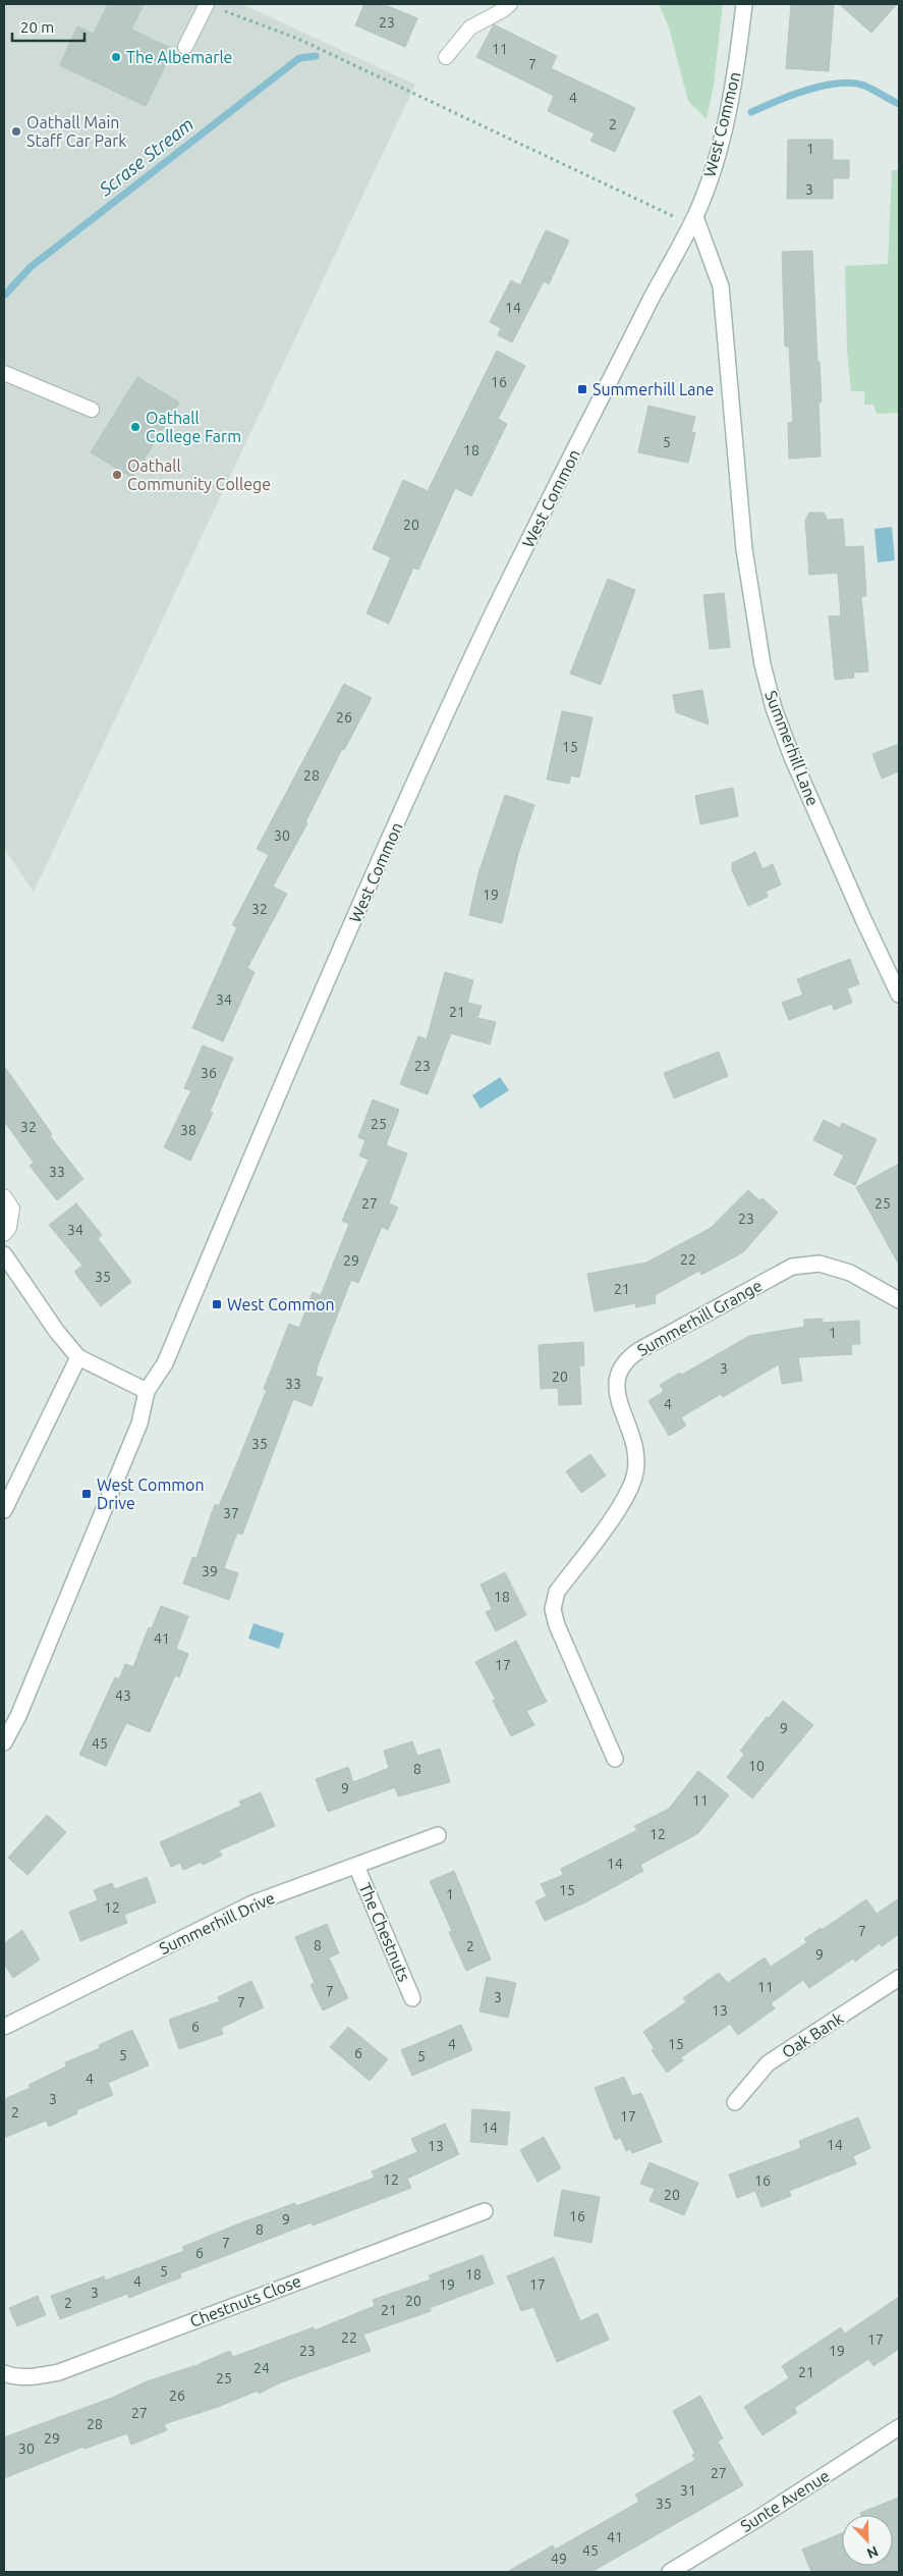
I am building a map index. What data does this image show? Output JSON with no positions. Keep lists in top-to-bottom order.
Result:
{
  "streets": {
    "street": [
      "West Common",
      "Summerhill Lane",
      "Summerhill Grange",
      "Summerhill Drive",
      "The Chestnuts",
      "Oak Bank",
      "Chestnuts Close",
      "Sunte Avenue"
    ]
  },
  "crossings": [
    ["West Common", "Summerhill Lane"],
    ["Summerhill Drive", "The Chestnuts"]
  ],
  "water": ["Scrase Stream"],
  "places": {
    "other": [
      "The Albemarle",
      "Oathall Main Staff Car Park",
      "Oathall College Farm",
      "Oathall Community College"
    ],
    "transit": ["Summerhill Lane", "West Common", "West Common Drive"]
  },
  "house_numbers": [
    "23",
    "11",
    "7",
    "4",
    "2",
    "1",
    "3",
    "14",
    "16",
    "5",
    "18",
    "20",
    "26",
    "15",
    "28",
    "30",
    "19",
    "32",
    "34",
    "21",
    "23",
    "36",
    "25",
    "32",
    "38",
    "33",
    "27",
    "25",
    "23",
    "34",
    "22",
    "29",
    "35",
    "21",
    "1",
    "3",
    "20",
    "33",
    "4",
    "35",
    "37",
    "39",
    "18",
    "41",
    "17",
    "43",
    "9",
    "45",
    "10",
    "8",
    "9",
    "11",
    "12",
    "14",
    "15",
    "1",
    "12",
    "7",
    "8",
    "2",
    "9",
    "11",
    "7",
    "3",
    "7",
    "13",
    "6",
    "4",
    "15",
    "6",
    "5",
    "5",
    "4",
    "3",
    "2",
    "17",
    "14",
    "14",
    "13",
    "12",
    "16",
    "20",
    "16",
    "9",
    "8",
    "7",
    "6",
    "5",
    "18",
    "4",
    "19",
    "17",
    "3",
    "20",
    "2",
    "21",
    "22",
    "17",
    "23",
    "19",
    "24",
    "21",
    "25",
    "26",
    "27",
    "28",
    "29",
    "30",
    "27",
    "31",
    "35",
    "41",
    "45",
    "49"
  ],
  "scale_bar": "20 m",
  "north": "bottom right"
}
